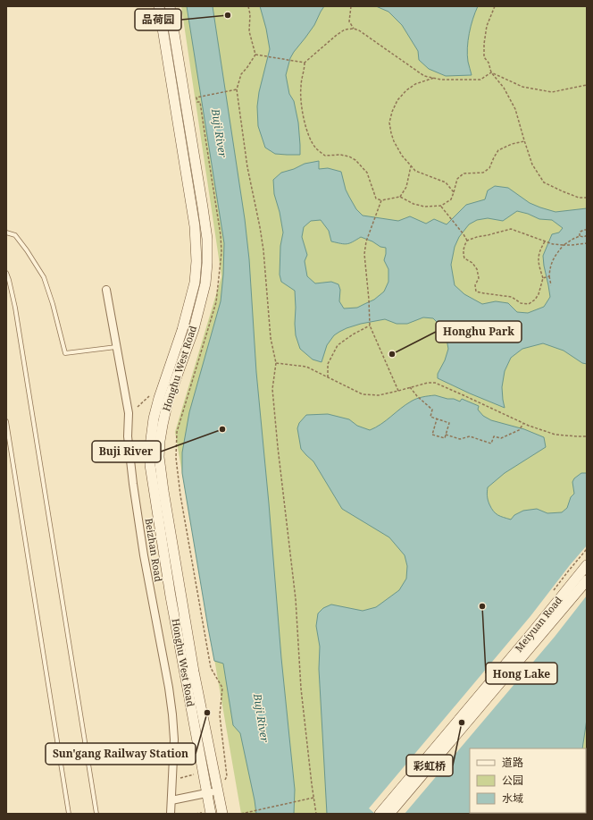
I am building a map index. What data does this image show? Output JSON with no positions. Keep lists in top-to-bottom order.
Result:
{
  "streets": {
    "main road": ["Honghu West Road", "Meiyuan Road"],
    "street": ["Beizhan Road"]
  },
  "water": ["Buji River"],
  "places": [
    "品荷园",
    "Honghu Park",
    "Buji River",
    "Hong Lake",
    "Sun'gang Railway Station",
    "彩虹桥"
  ],
  "legend": ["道路", "公园", "水域"]
}
